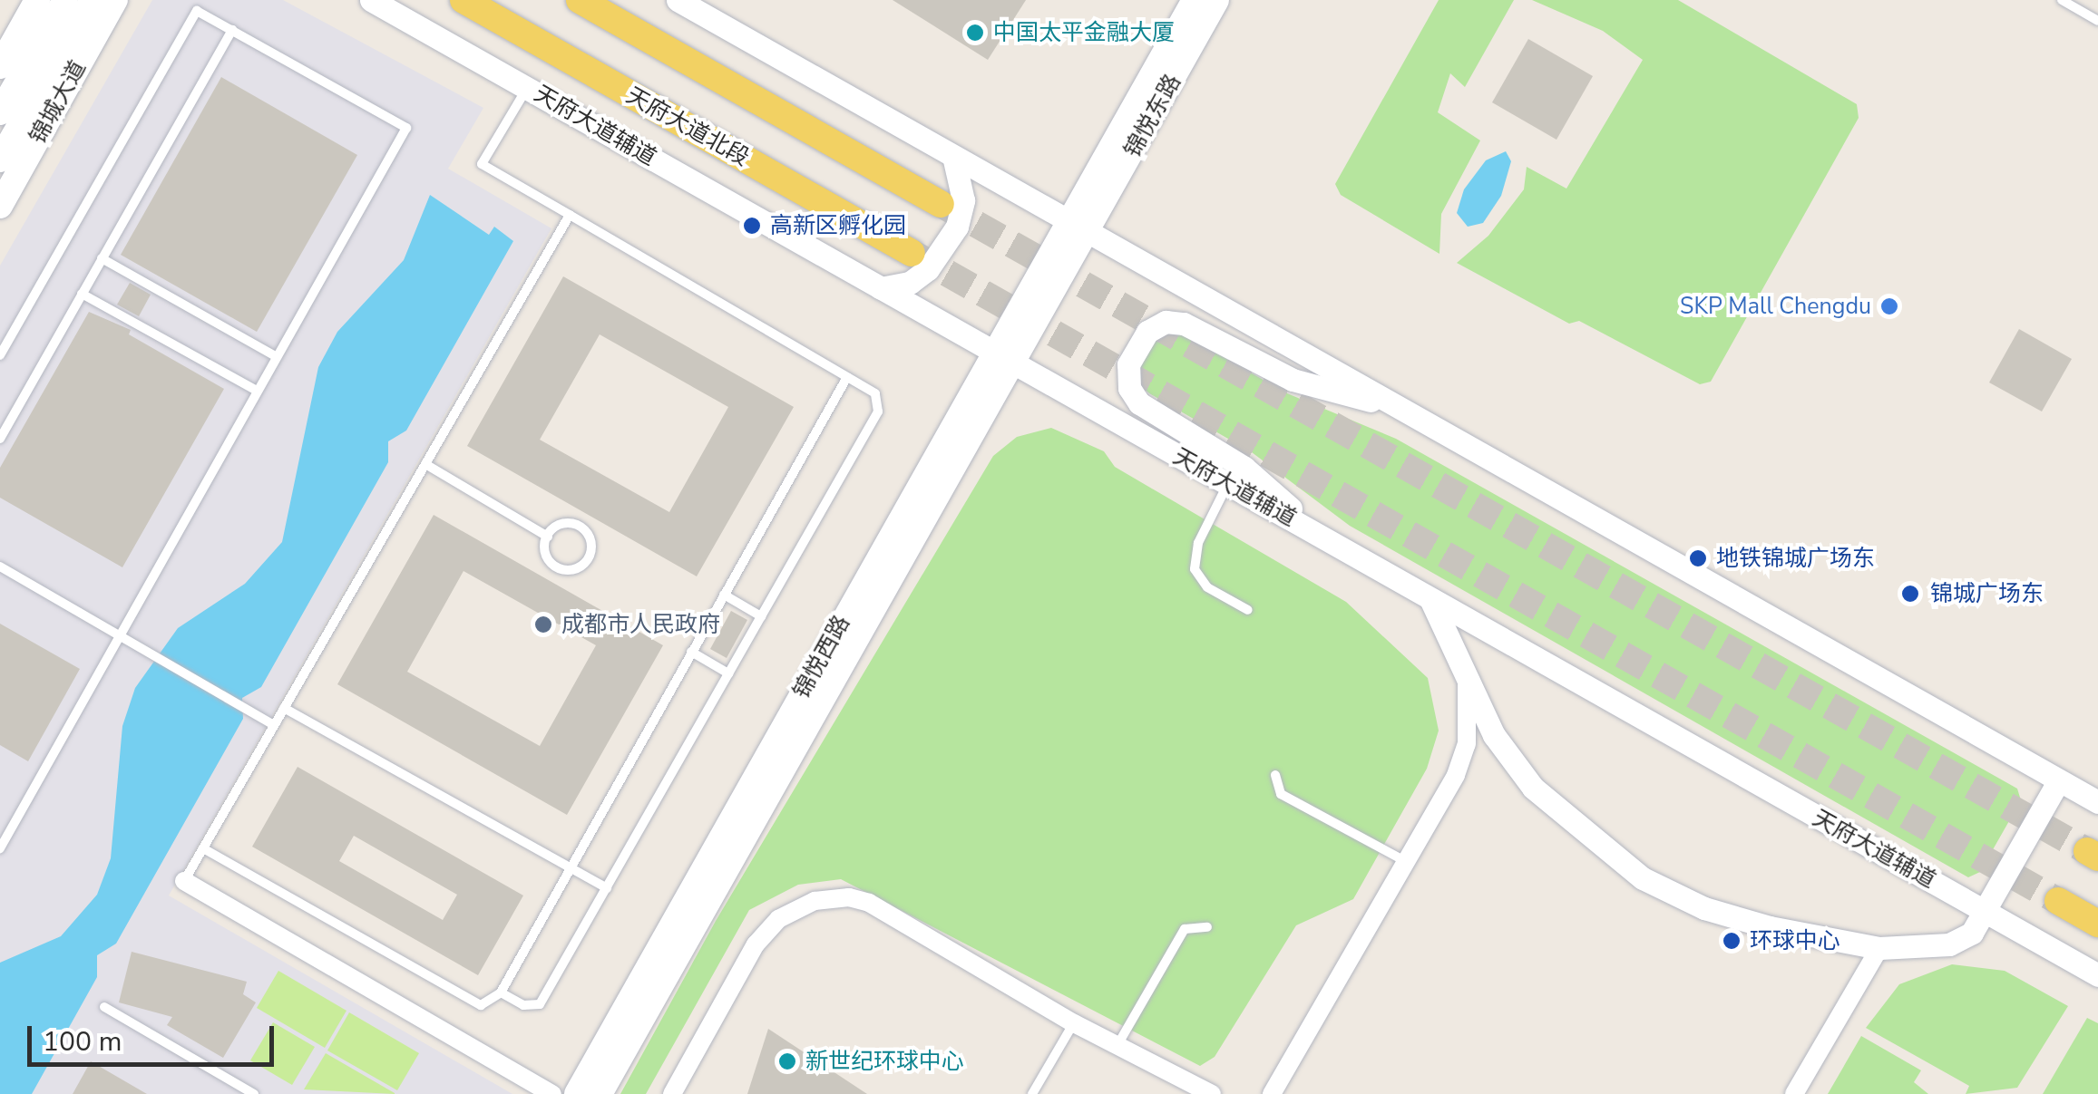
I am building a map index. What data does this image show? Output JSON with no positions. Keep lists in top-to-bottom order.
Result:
{
  "streets": {
    "main road": [
      "锦城大道",
      "锦悦东路",
      "天府大道北段",
      "锦悦西路"
    ],
    "street": ["天府大道辅道"]
  },
  "crossings": [
    ["锦悦东路", "锦悦西路"],
    ["天府大道辅道", "锦悦西路"]
  ],
  "places": [
    "中国太平金融大厦",
    "高新区孵化园",
    "SKP Mall Chengdu",
    "地铁锦城广场东",
    "锦城广场东",
    "成都市人民政府",
    "环球中心",
    "新世纪环球中心"
  ],
  "scale_bar": "100 m"
}
